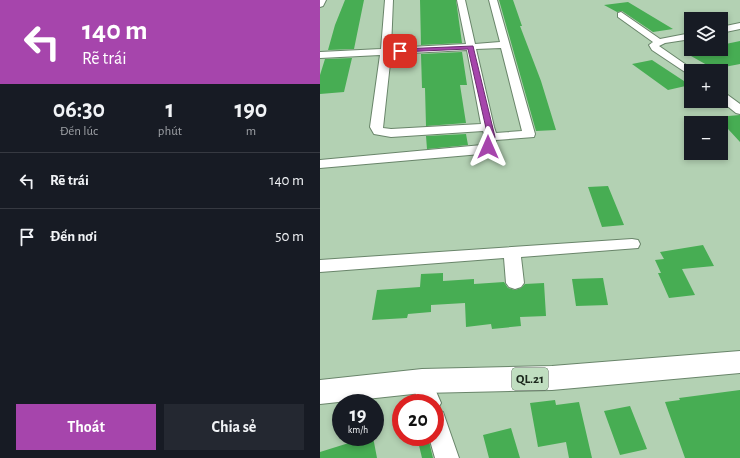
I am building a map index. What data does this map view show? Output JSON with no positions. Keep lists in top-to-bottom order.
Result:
{
  "streets": {
    "highway": ["QL.21"]
  },
  "page": {
    "turn": ["140 m", "Rẽ trái"],
    "map_buttons": ["+", "−"],
    "eta": [
      "06:30",
      "Đến lúc",
      "1",
      "phút",
      "190",
      "m"
    ],
    "list": [
      {
        "name": "Rẽ trái",
        "value": "140 m"
      },
      {
        "name": "Đến nơi",
        "value": "50 m"
      }
    ],
    "speed": "19 km/h",
    "limit": "20",
    "buttons": ["Thoát", "Chia sẻ"]
  }
}
